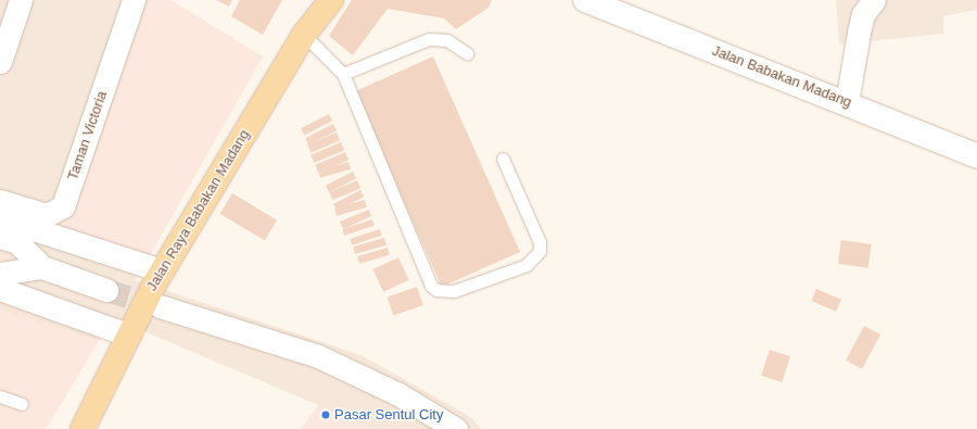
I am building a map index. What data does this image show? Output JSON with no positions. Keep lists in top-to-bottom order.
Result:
{
  "streets": {
    "main road": ["Jalan Babakan Madang", "Jalan Raya Babakan Madang"],
    "street": ["Taman Victoria"]
  },
  "places": ["Pasar Sentul City"]
}
